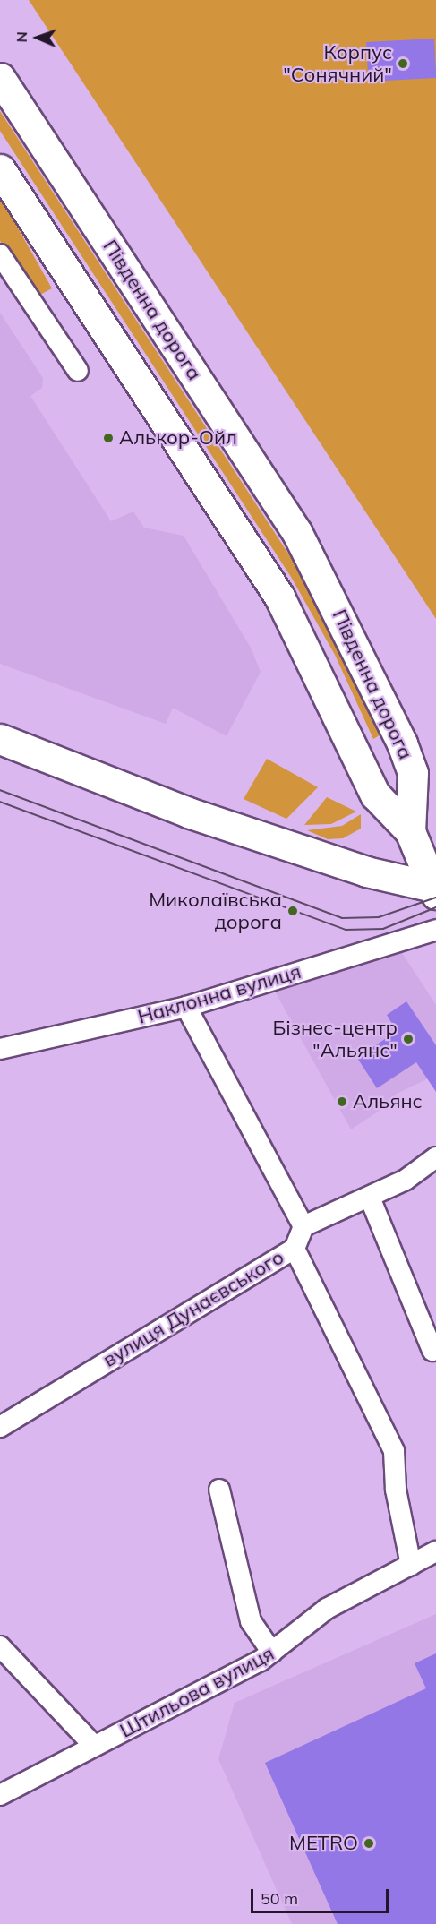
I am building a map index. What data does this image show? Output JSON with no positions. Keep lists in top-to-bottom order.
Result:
{
  "streets": {
    "main road": ["Південна дорога"],
    "street": ["Наклонна вулиця", "вулиця Дунаєвського", "Штильова вулиця"]
  },
  "places": [
    "Корпус \"Сонячний\"",
    "Алькор-Ойл",
    "Миколаївська дорога",
    "Бізнес-центр \"Альянс\"",
    "Альянс",
    "METRO"
  ],
  "scale_bar": "50 m",
  "north": "left"
}
